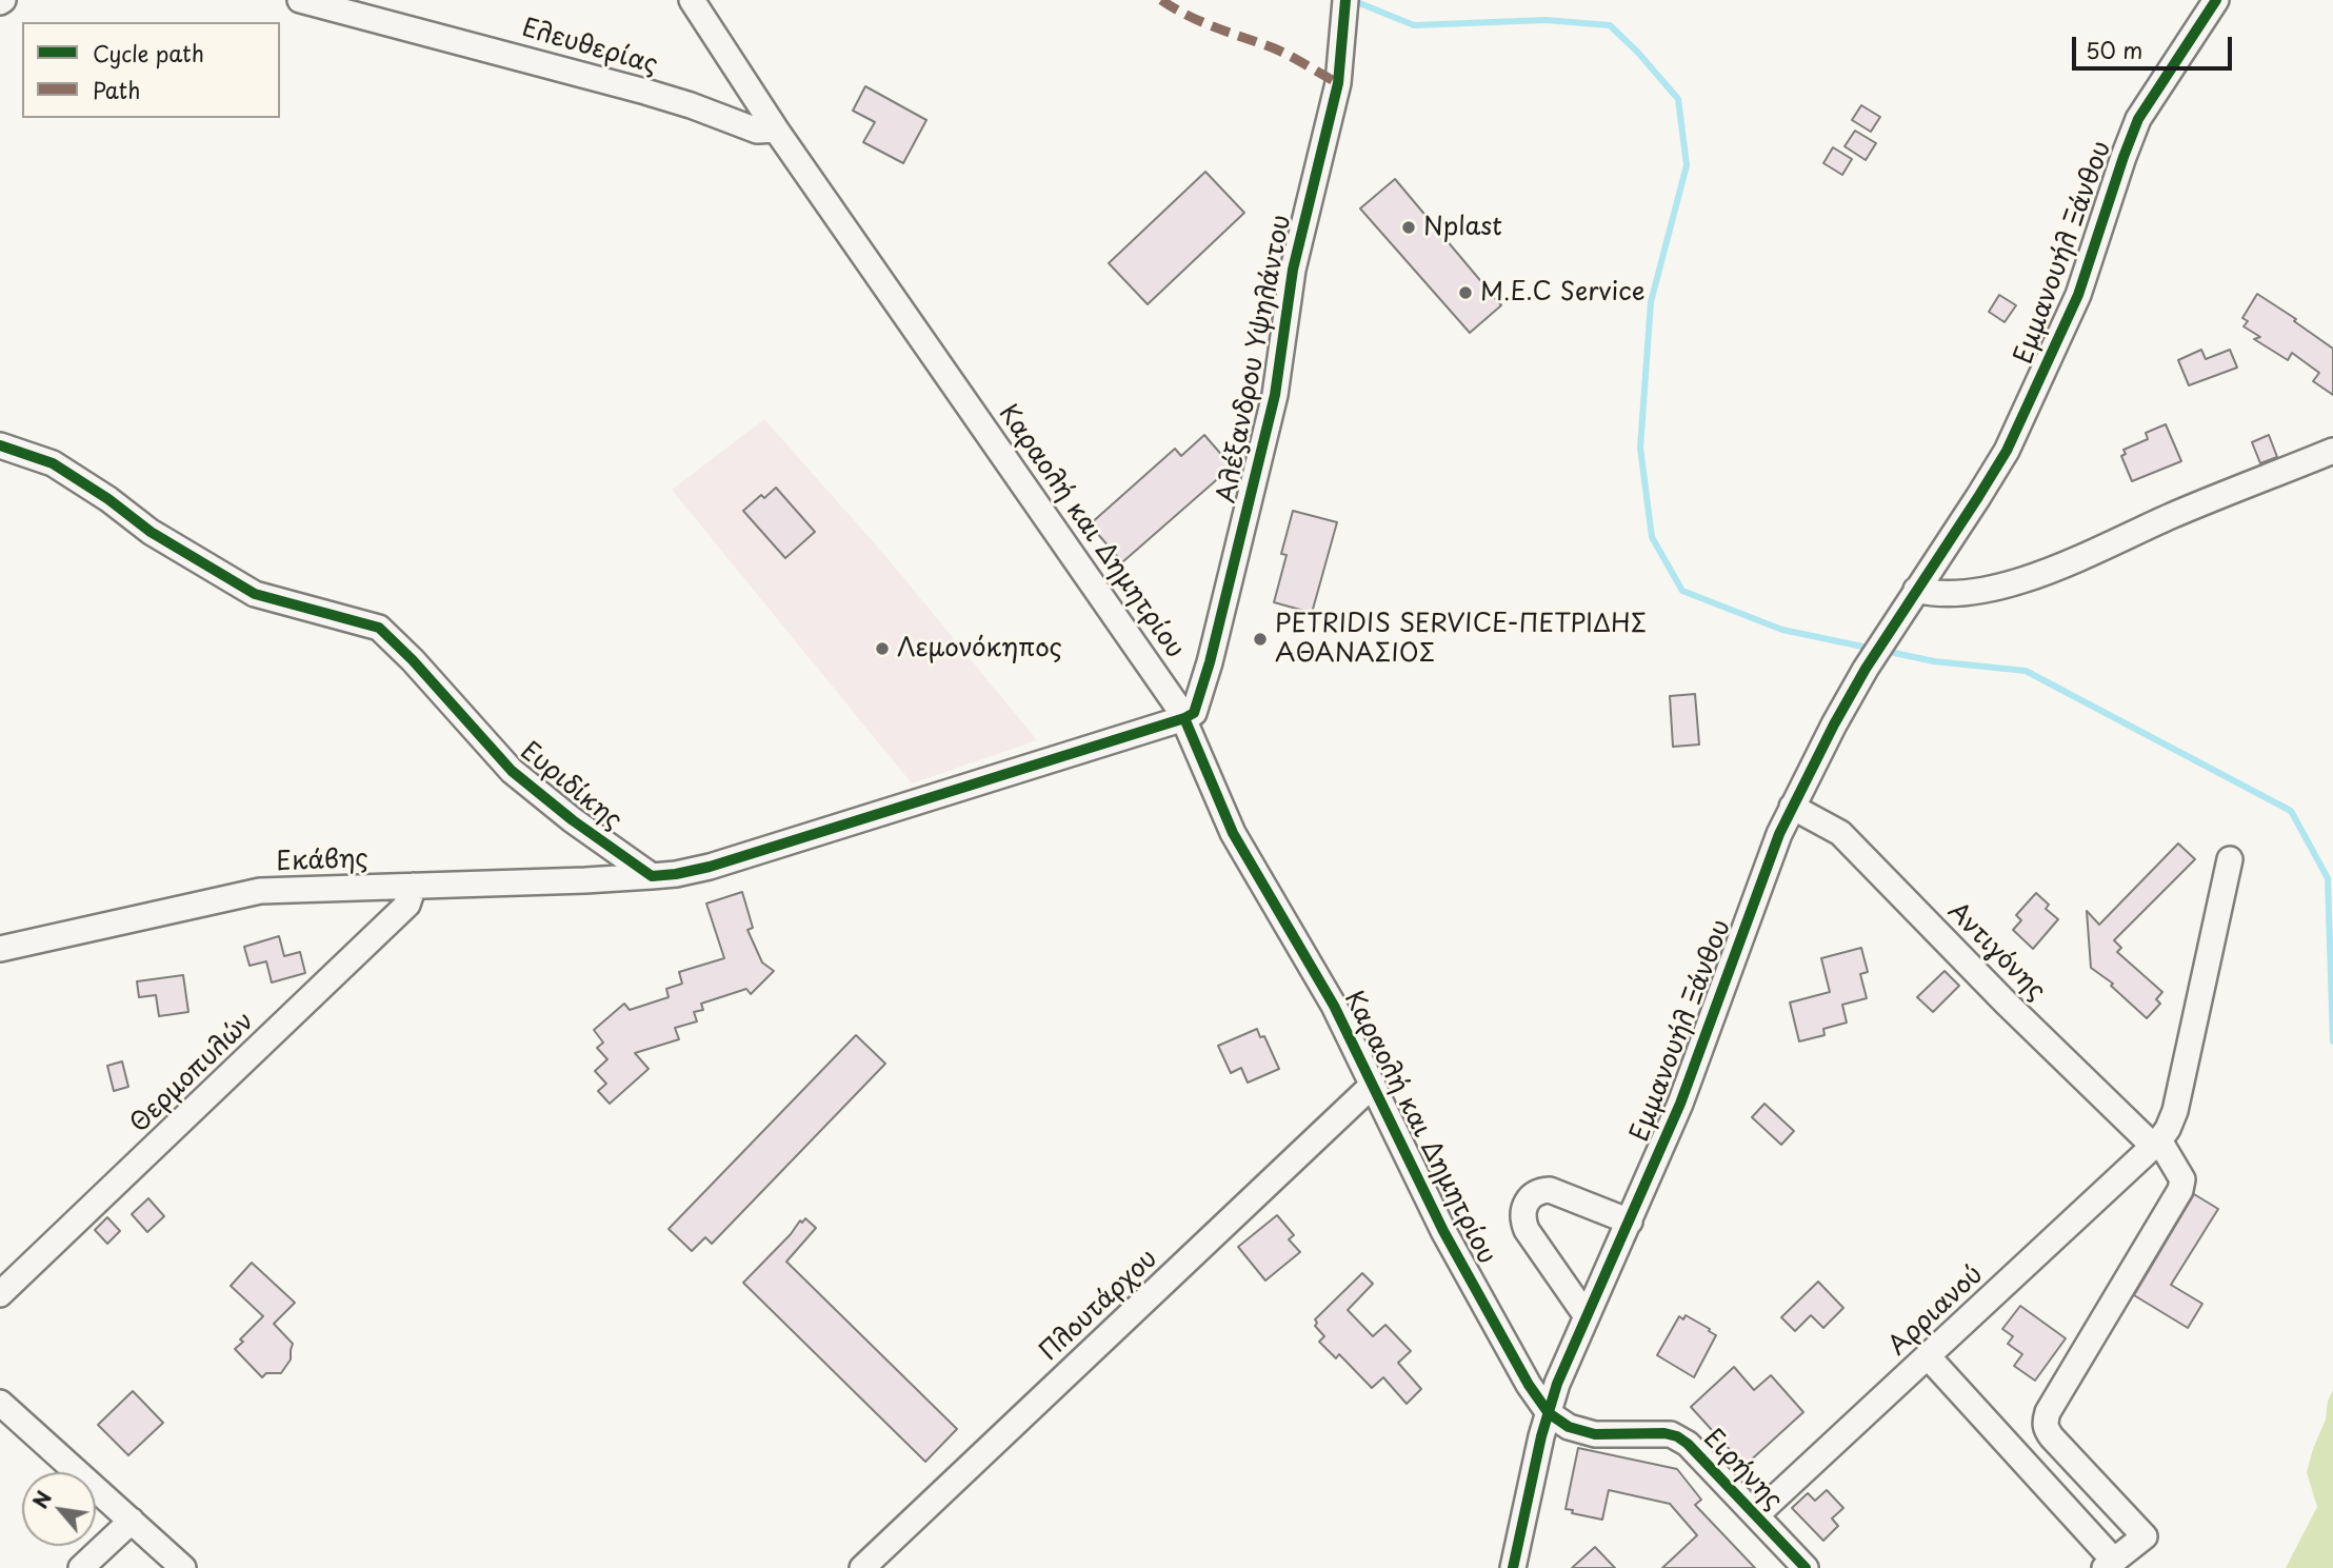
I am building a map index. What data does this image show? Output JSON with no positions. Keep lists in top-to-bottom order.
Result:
{
  "streets": {
    "street": [
      "Ελευθερίας",
      "Εμμανουήλ Ξάνθου",
      "Αλέξανδρου Υψηλάντου",
      "Καραολή και Δημητρίου",
      "Ευριδίκης",
      "Εκάβης",
      "Αντιγόνης",
      "Θερμοπυλών",
      "Πλουτάρχου",
      "Αρριανού",
      "Ειρήνης"
    ]
  },
  "crossings": [
    ["Ελευθερίας", "Καραολή και Δημητρίου"],
    ["Εμμανουήλ Ξάνθου", "Καραολή και Δημητρίου"],
    ["Εμμανουήλ Ξάνθου", "Αντιγόνης"],
    ["Εμμανουήλ Ξάνθου", "Ειρήνης"],
    ["Αλέξανδρου Υψηλάντου", "Καραολή και Δημητρίου"],
    ["Καραολή και Δημητρίου", "Πλουτάρχου"],
    ["Καραολή και Δημητρίου", "Ειρήνης"],
    ["Ευριδίκης", "Εκάβης"],
    ["Εκάβης", "Θερμοπυλών"],
    ["Αντιγόνης", "Αρριανού"],
    ["Αρριανού", "Ειρήνης"]
  ],
  "places": [
    "Nplast",
    "M.E.C Service",
    "PETRIDIS SERVICE-ΠΕΤΡΙΔΗΣ ΑΘΑΝΑΣΙΟΣ",
    "Λεμονόκηπος"
  ],
  "legend": ["Cycle path", "Path"],
  "scale_bar": "50 m",
  "north": "top left"
}
